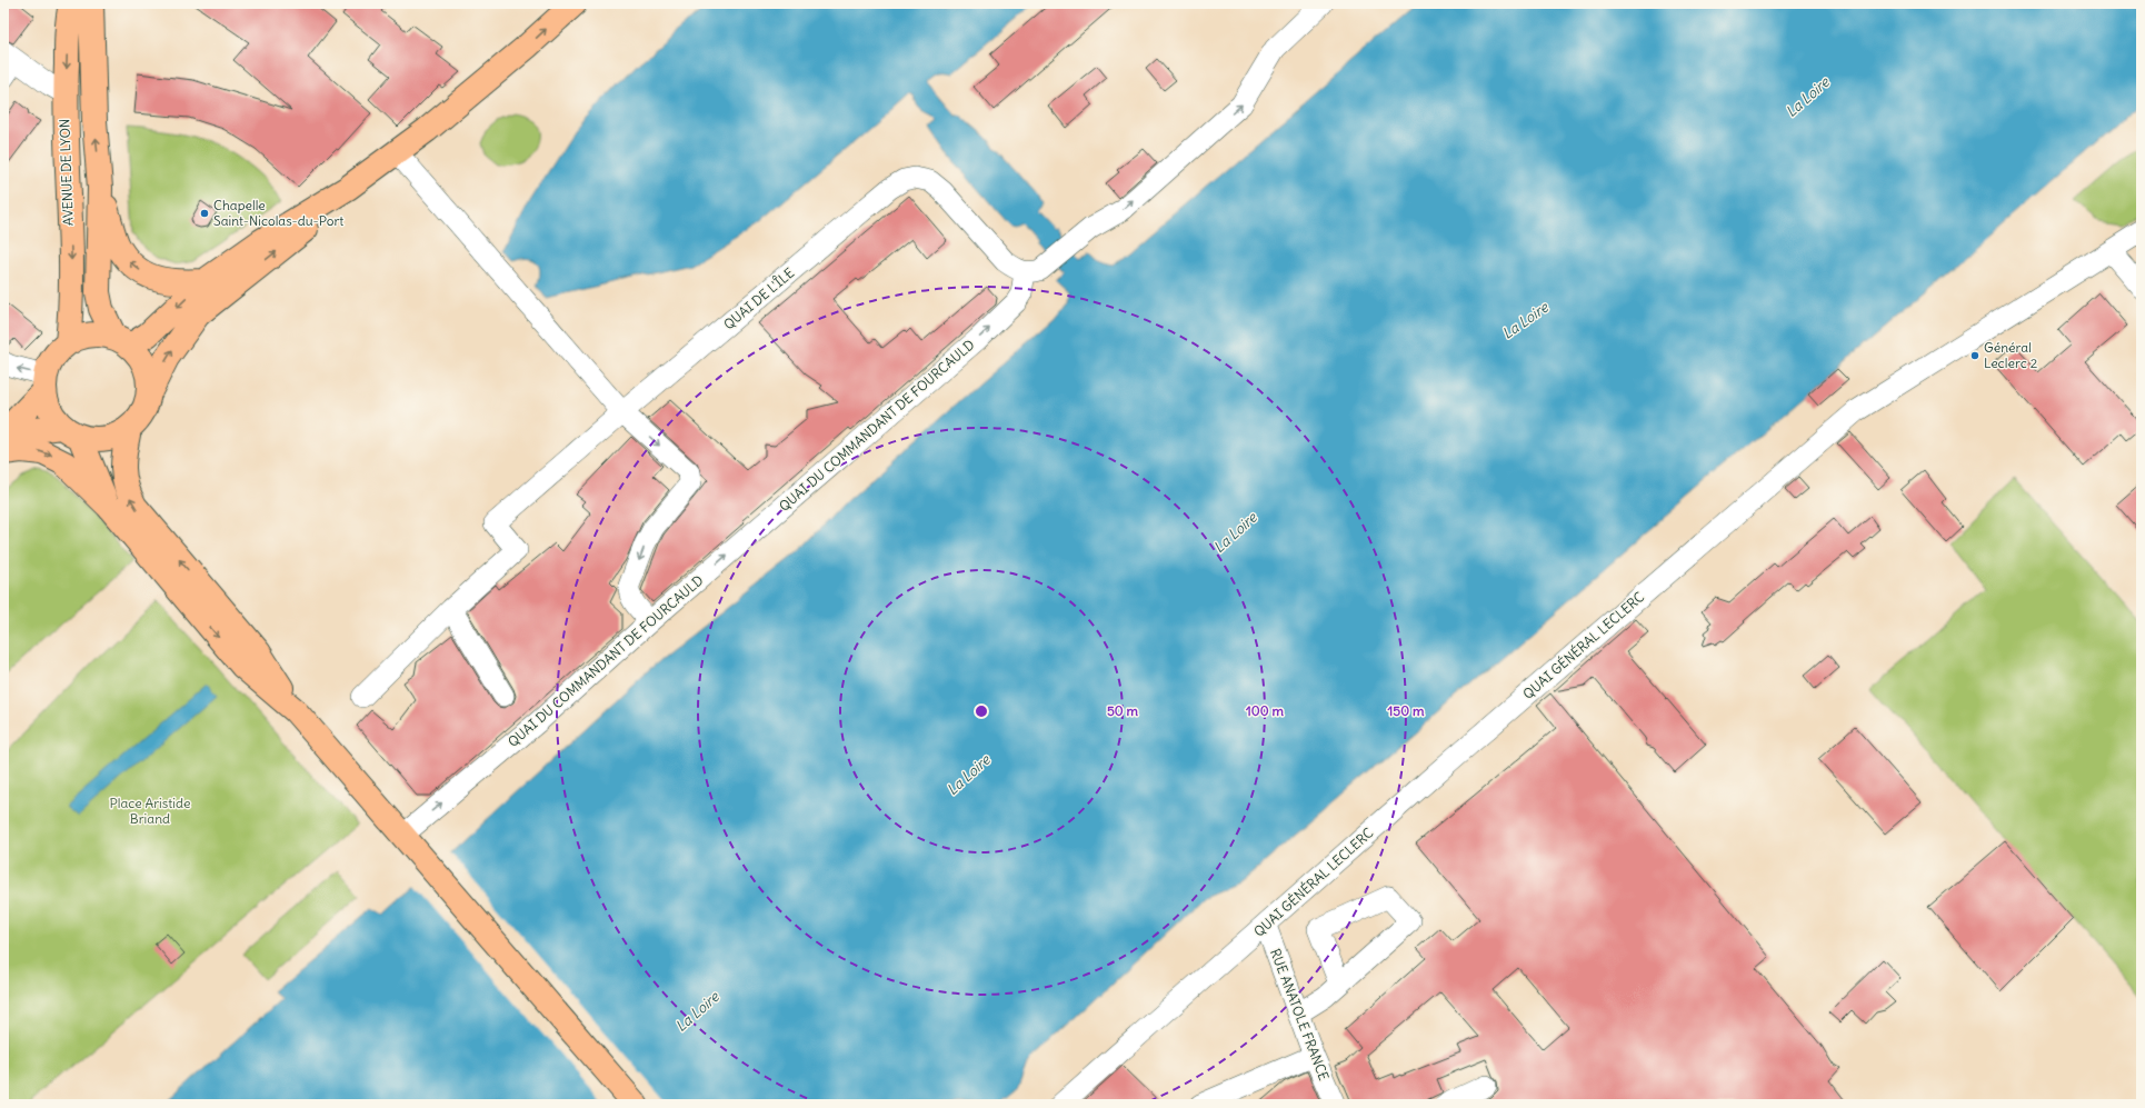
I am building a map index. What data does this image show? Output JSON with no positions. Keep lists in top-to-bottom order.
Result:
{
  "streets": {
    "main road": ["AVENUE DE LYON"],
    "street": [
      "QUAI DE L'ÎLE",
      "QUAI DU COMMANDANT DE FOURCAULD",
      "QUAI GÉNÉRAL LECLERC",
      "RUE ANATOLE FRANCE"
    ]
  },
  "crossings": [
    ["QUAI DE L'ÎLE", "QUAI DU COMMANDANT DE FOURCAULD"],
    ["QUAI GÉNÉRAL LECLERC", "RUE ANATOLE FRANCE"]
  ],
  "one_way": ["QUAI DU COMMANDANT DE FOURCAULD"],
  "water": ["La Loire"],
  "parks": ["Place Aristide Briand"],
  "places": ["Chapelle Saint-Nicolas-du-Port", "Général Leclerc 2"],
  "rings": ["50 m", "100 m", "150 m"]
}
